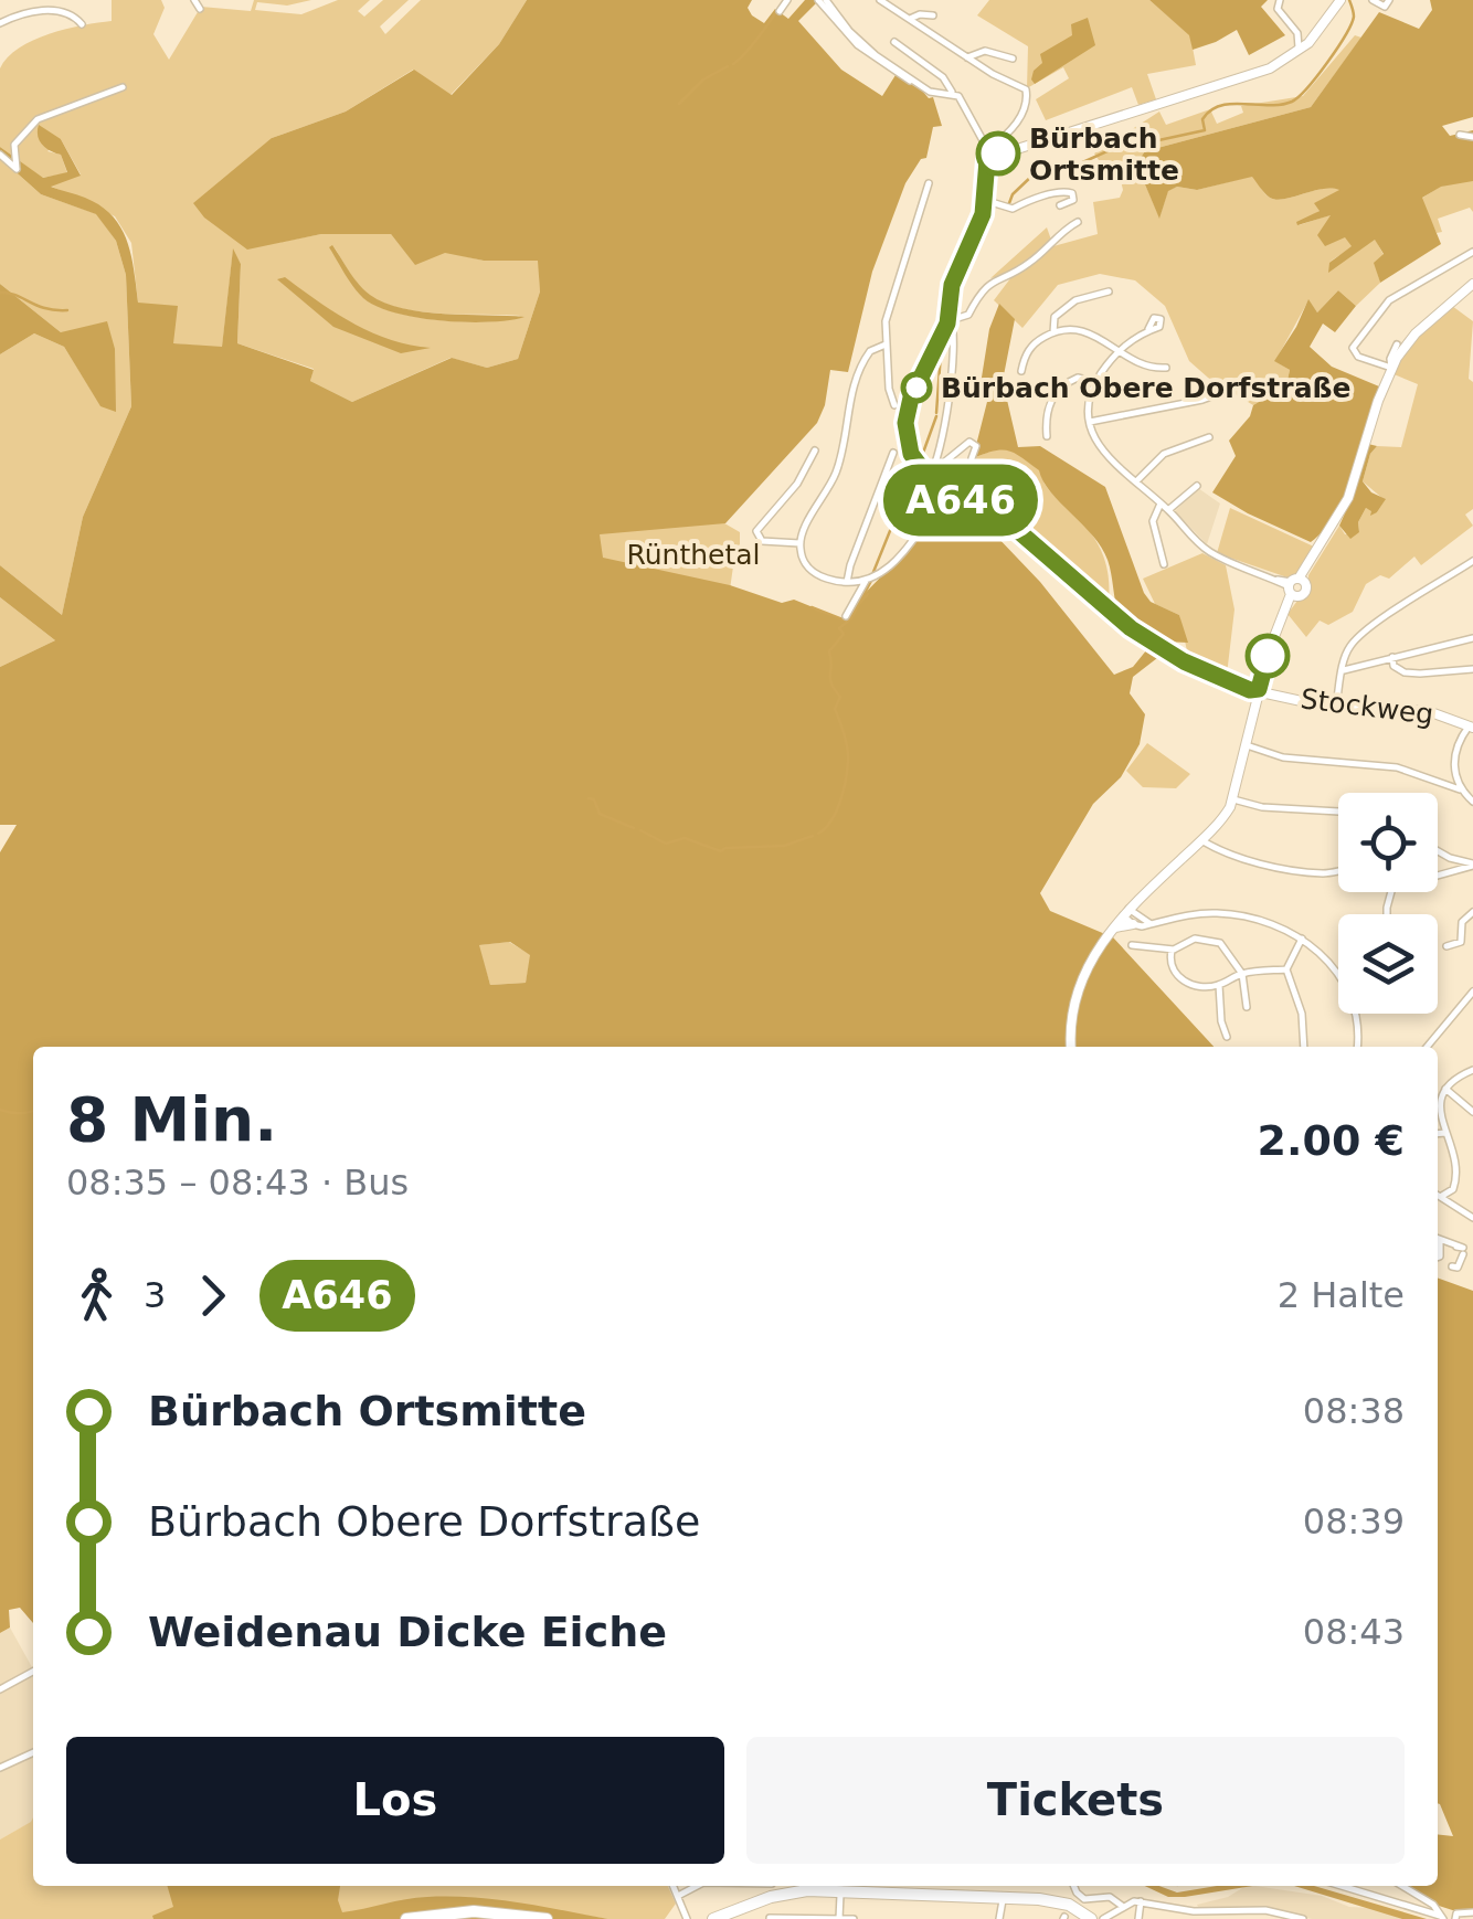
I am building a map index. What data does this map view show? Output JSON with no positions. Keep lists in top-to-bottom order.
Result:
{
  "streets": {
    "street": ["Stockweg"]
  },
  "parks": ["Rünthetal"],
  "places": ["Bürbach Ortsmitte", "Bürbach Obere Dorfstraße"],
  "lines": ["bus line A646"],
  "page": {
    "on_map": "A646",
    "heading": ["8 Min.", "08:35 – 08:43 · Bus", "2.00 €"],
    "legs": ["3", "A646", "2 Halte"],
    "list": [
      {
        "name": "Bürbach Ortsmitte",
        "value": "08:38"
      },
      {
        "name": "Bürbach Obere Dorfstraße",
        "value": "08:39"
      },
      {
        "name": "Weidenau Dicke Eiche",
        "value": "08:43"
      }
    ],
    "buttons": ["Los", "Tickets"]
  }
}
